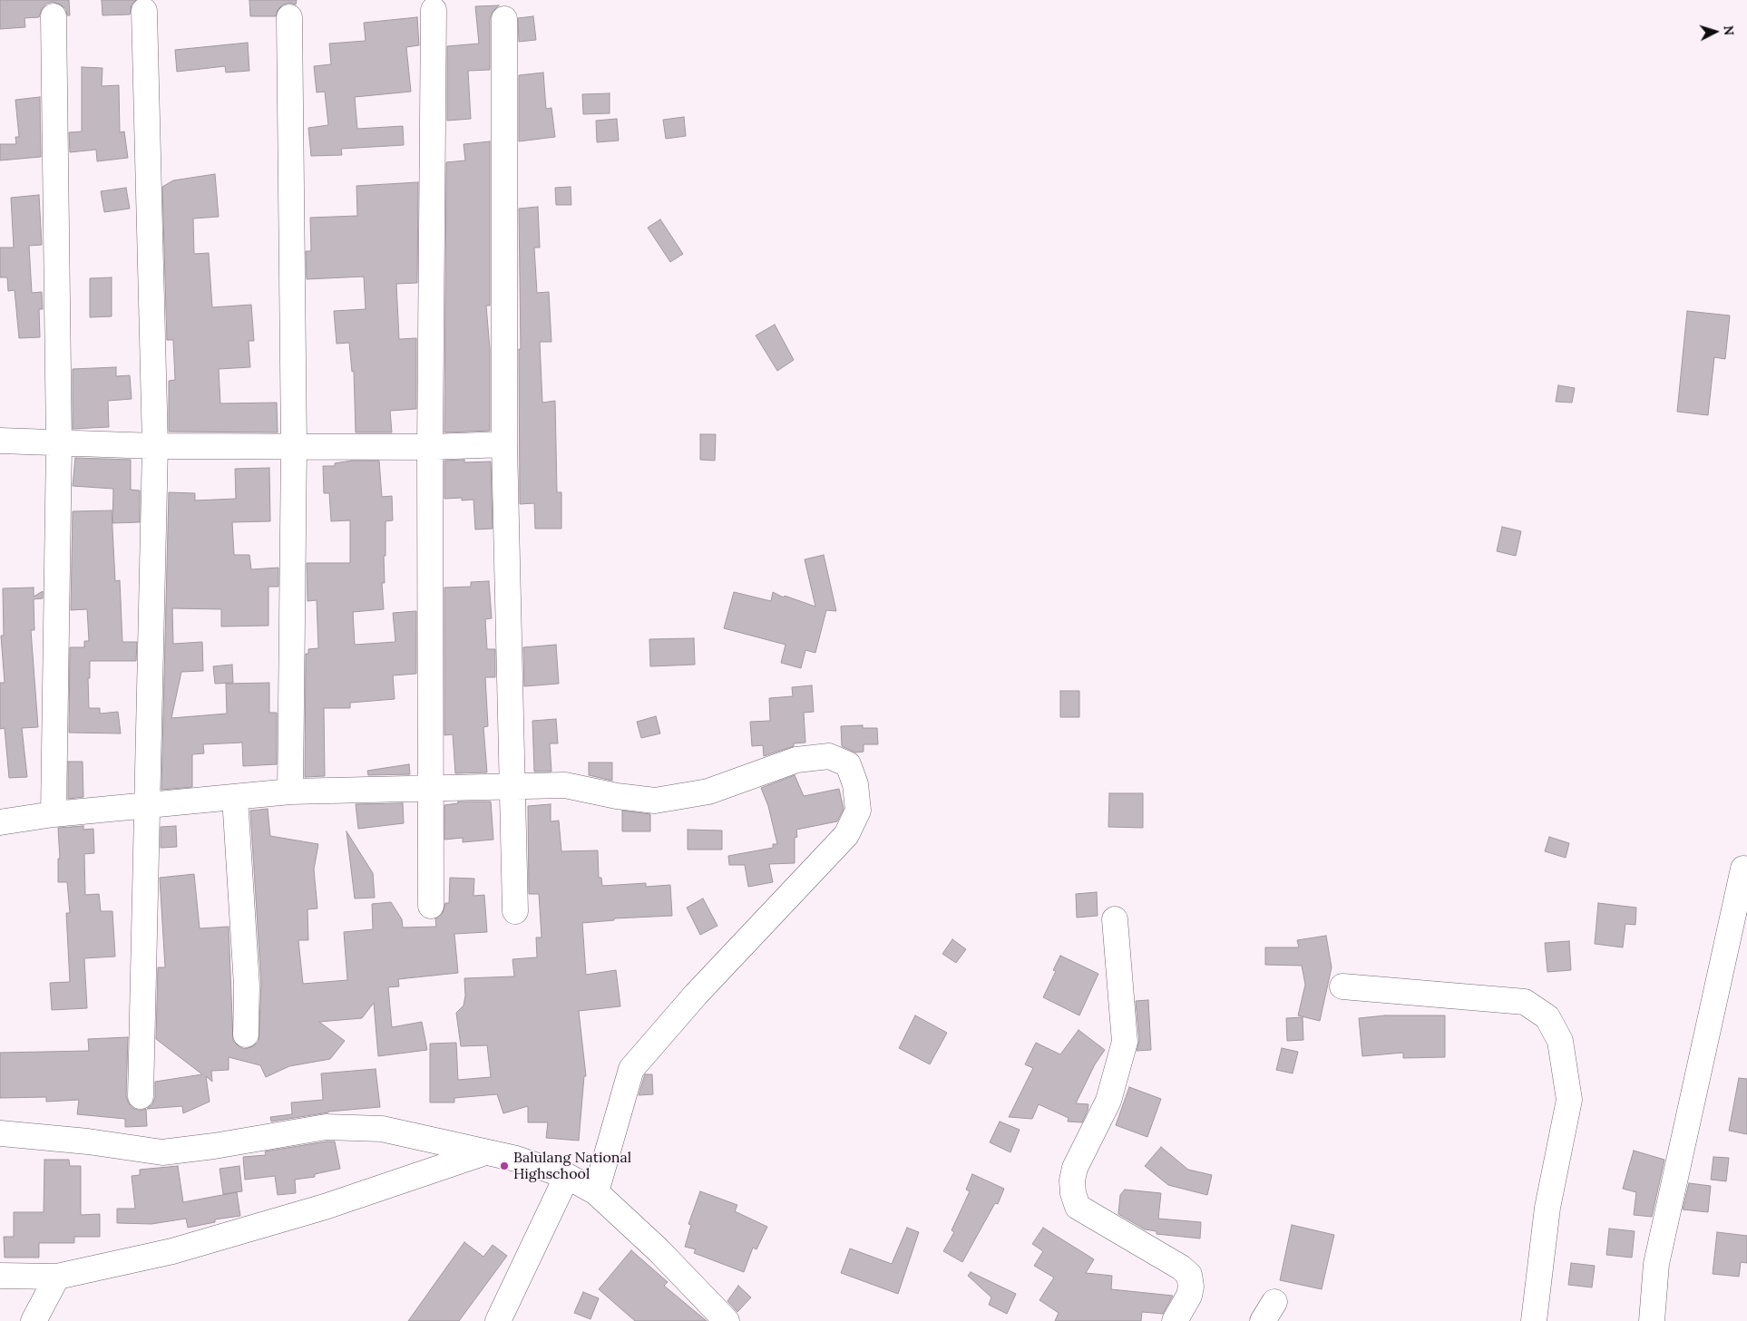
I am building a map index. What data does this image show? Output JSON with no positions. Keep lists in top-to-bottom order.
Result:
{
  "places": ["Balulang National Highschool"],
  "north": "right"
}
